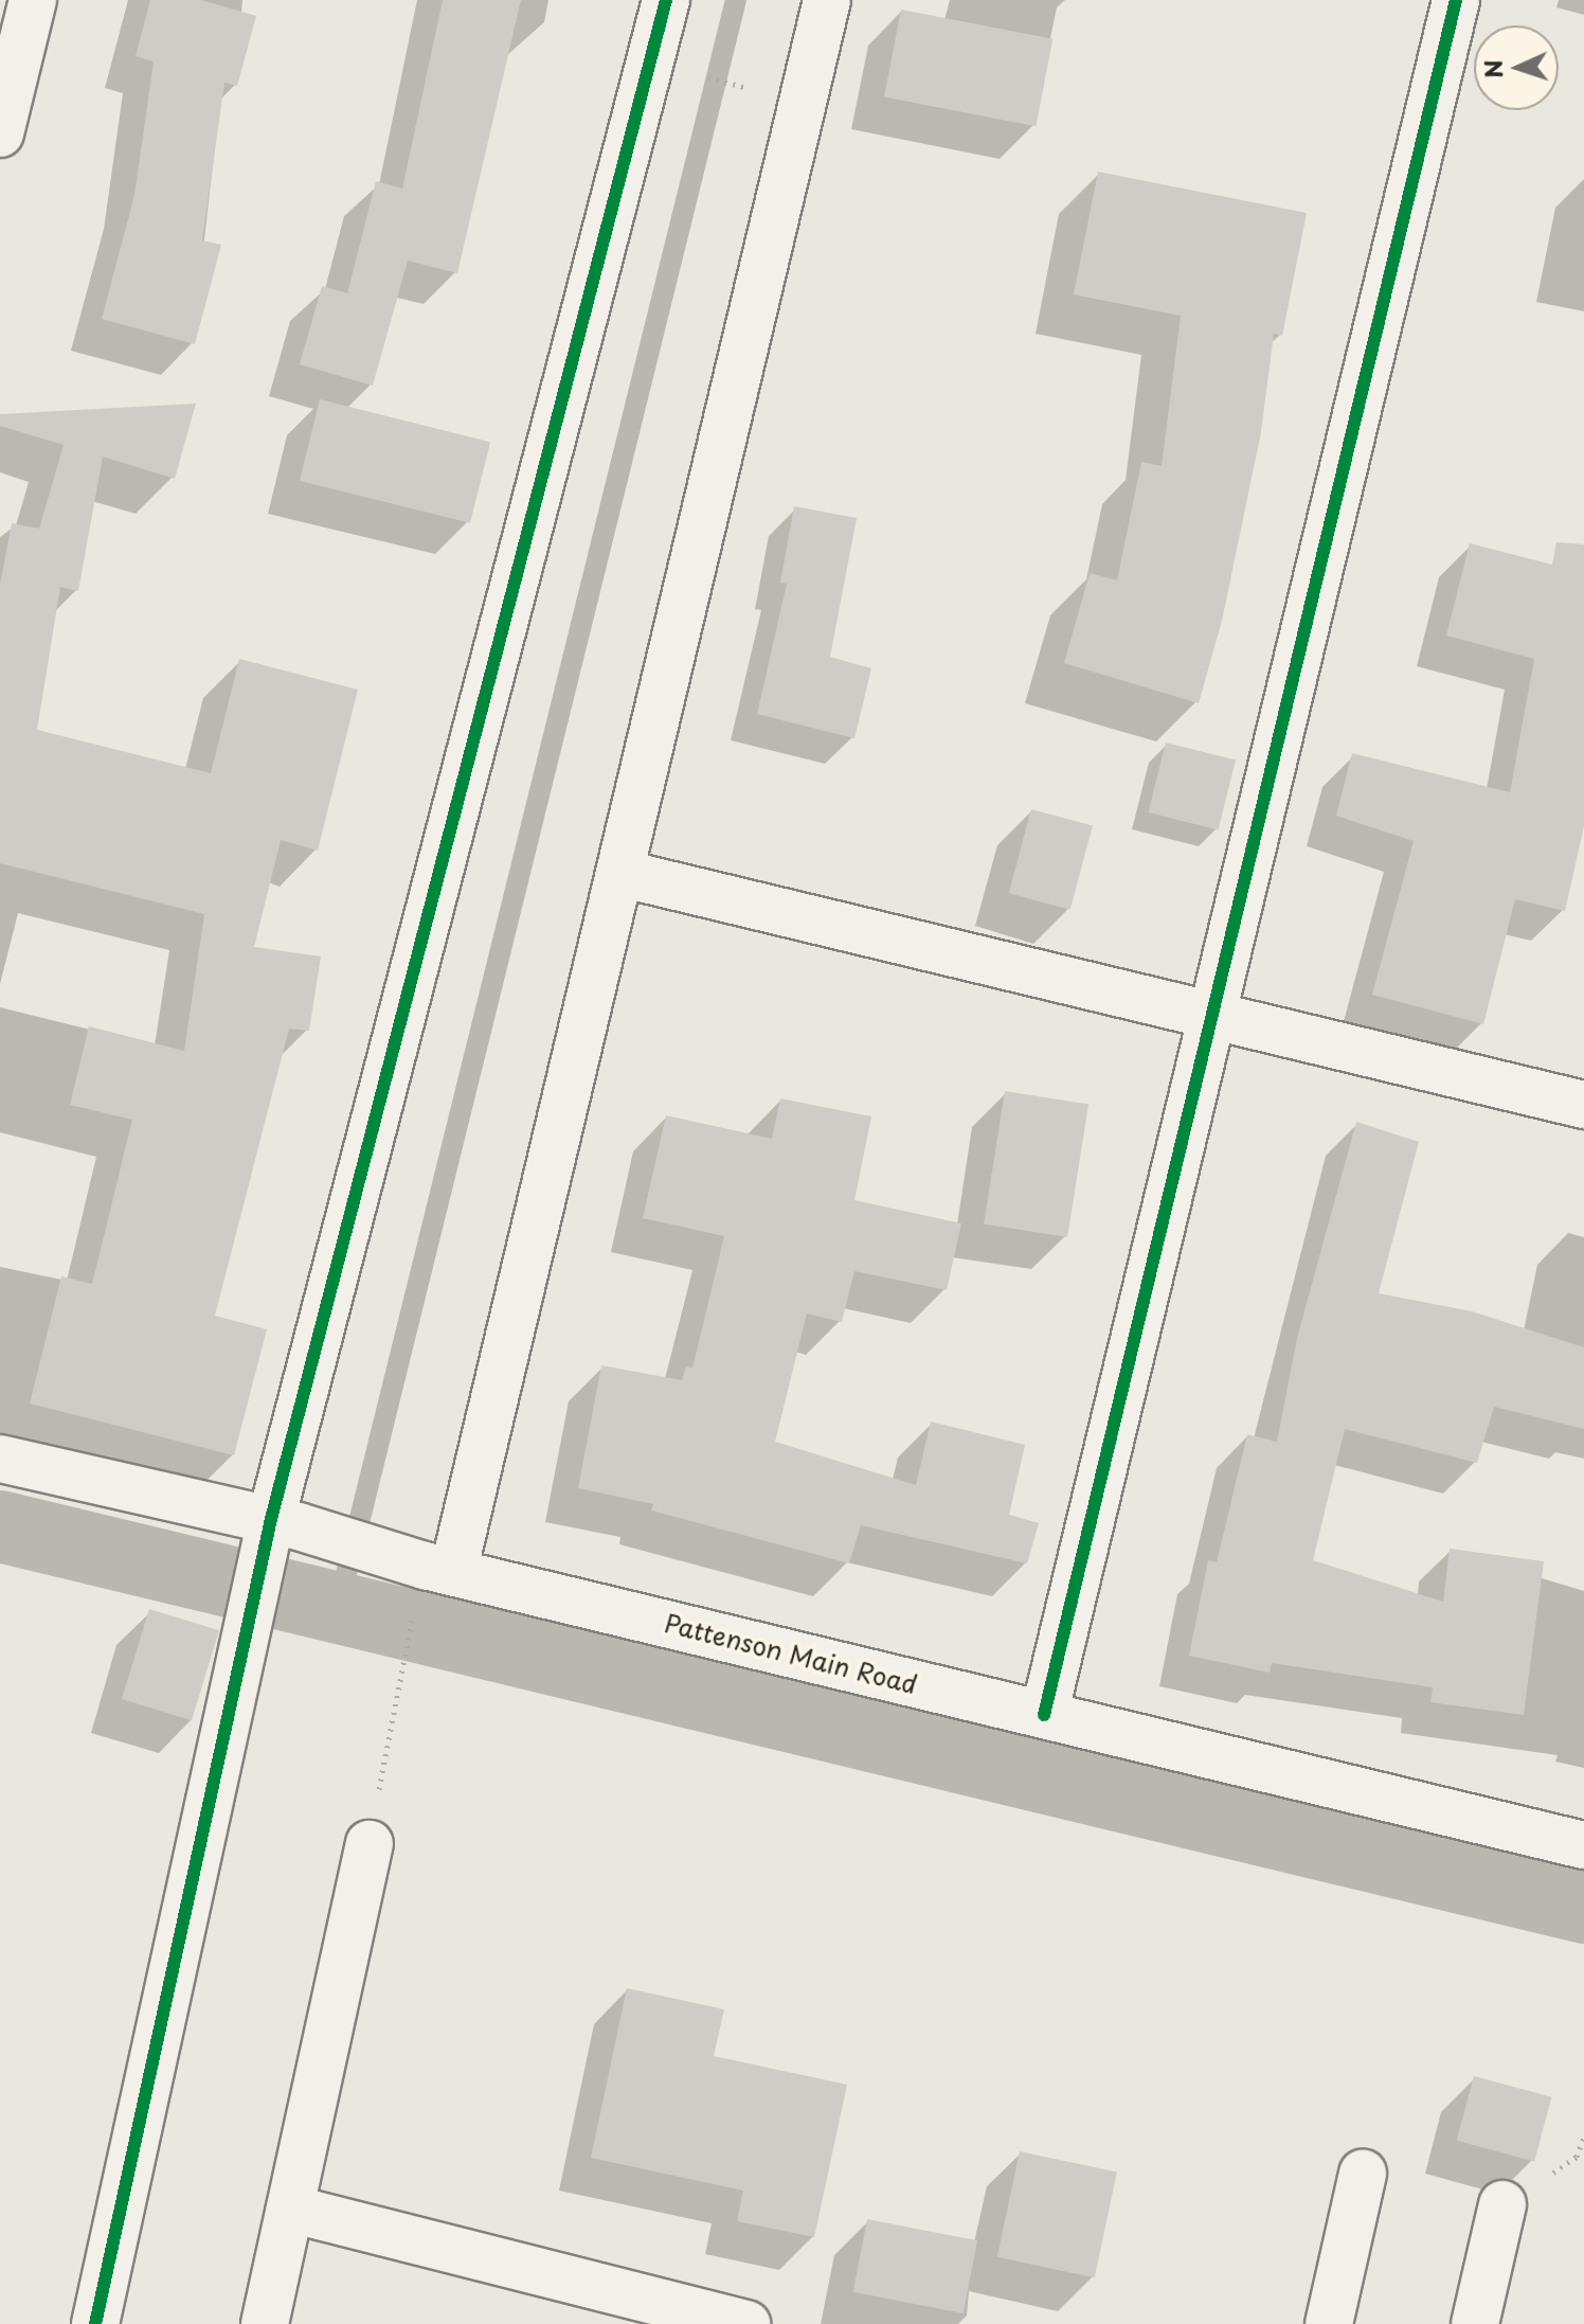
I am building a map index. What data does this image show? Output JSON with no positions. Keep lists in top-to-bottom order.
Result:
{
  "streets": {
    "street": ["Pattenson Main Road"]
  },
  "north": "left"
}
